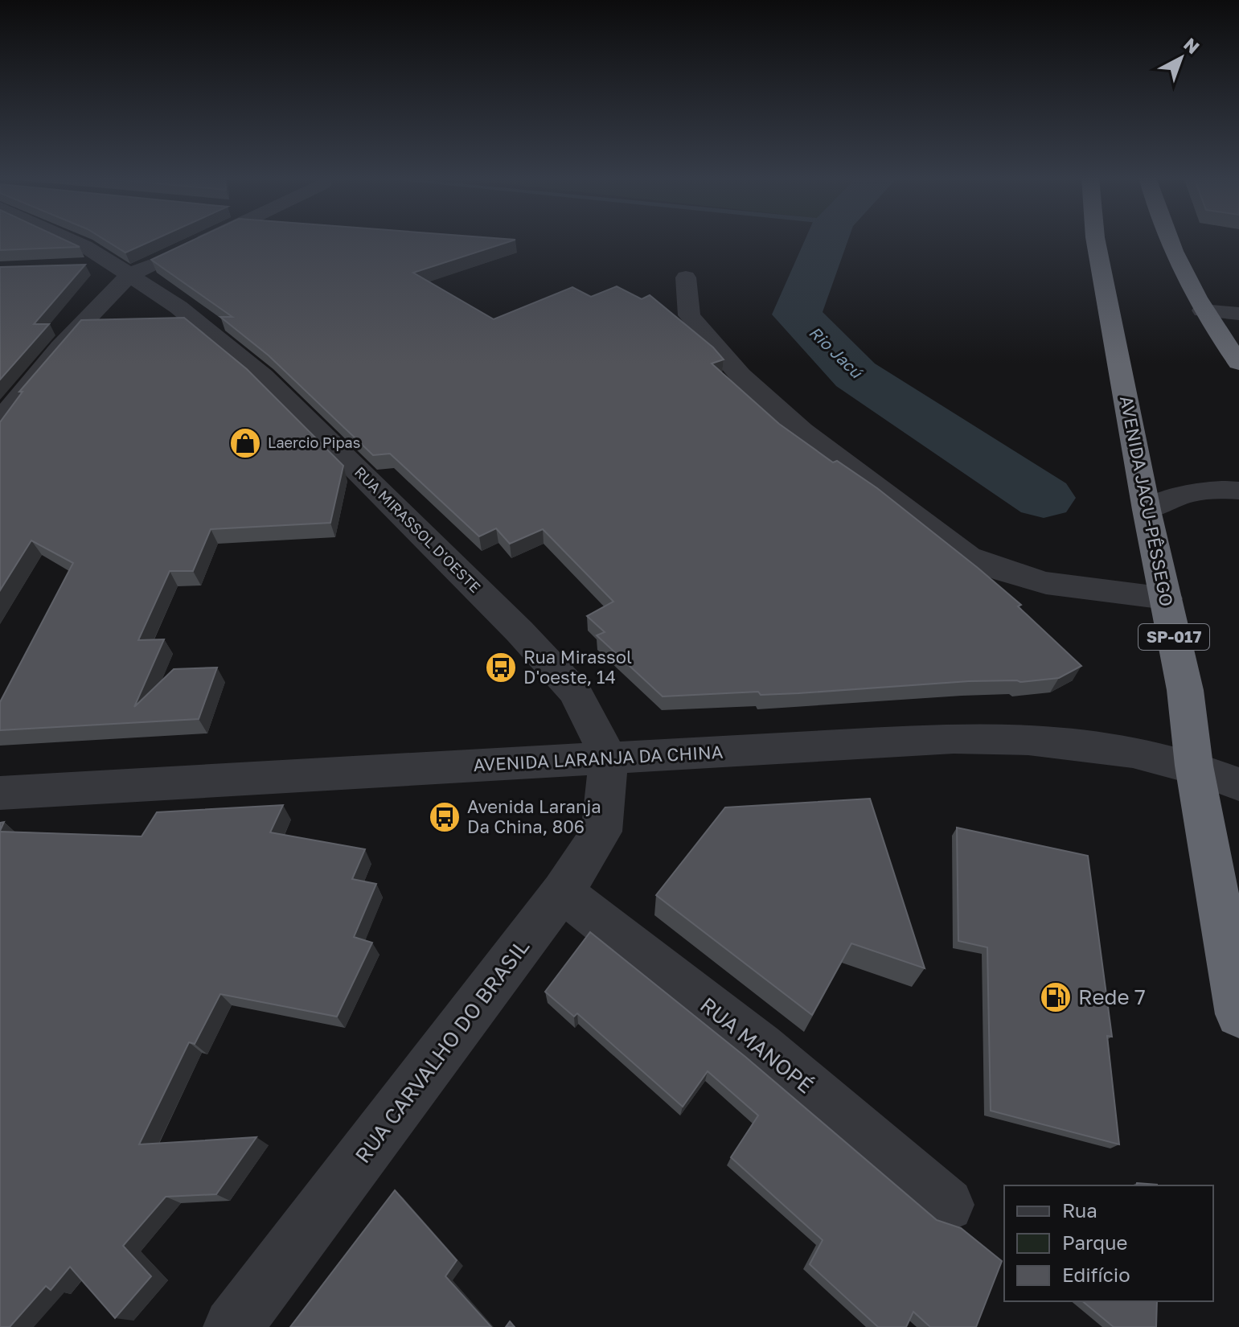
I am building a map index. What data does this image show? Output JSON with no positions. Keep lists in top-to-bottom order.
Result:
{
  "streets": {
    "highway": ["AVENIDA JACU-PÊSSEGO", "SP-017"],
    "street": [
      "RUA MIRASSOL D'OESTE",
      "AVENIDA LARANJA DA CHINA",
      "RUA MANOPÉ",
      "RUA CARVALHO DO BRASIL"
    ]
  },
  "crossings": [
    ["AVENIDA JACU-PÊSSEGO", "AVENIDA LARANJA DA CHINA"],
    ["RUA MIRASSOL D'OESTE", "AVENIDA LARANJA DA CHINA"],
    ["RUA MIRASSOL D'OESTE", "RUA CARVALHO DO BRASIL"],
    ["AVENIDA LARANJA DA CHINA", "RUA CARVALHO DO BRASIL"],
    ["RUA MANOPÉ", "RUA CARVALHO DO BRASIL"]
  ],
  "water": ["Rio Jacú"],
  "places": {
    "shop": ["Laercio Pipas"],
    "bus stop": ["Rua Mirassol D'oeste, 14", "Avenida Laranja Da China, 806"],
    "fuel station": ["Rede 7"]
  },
  "legend": ["Rua", "Parque", "Edifício"],
  "north": "top right"
}
